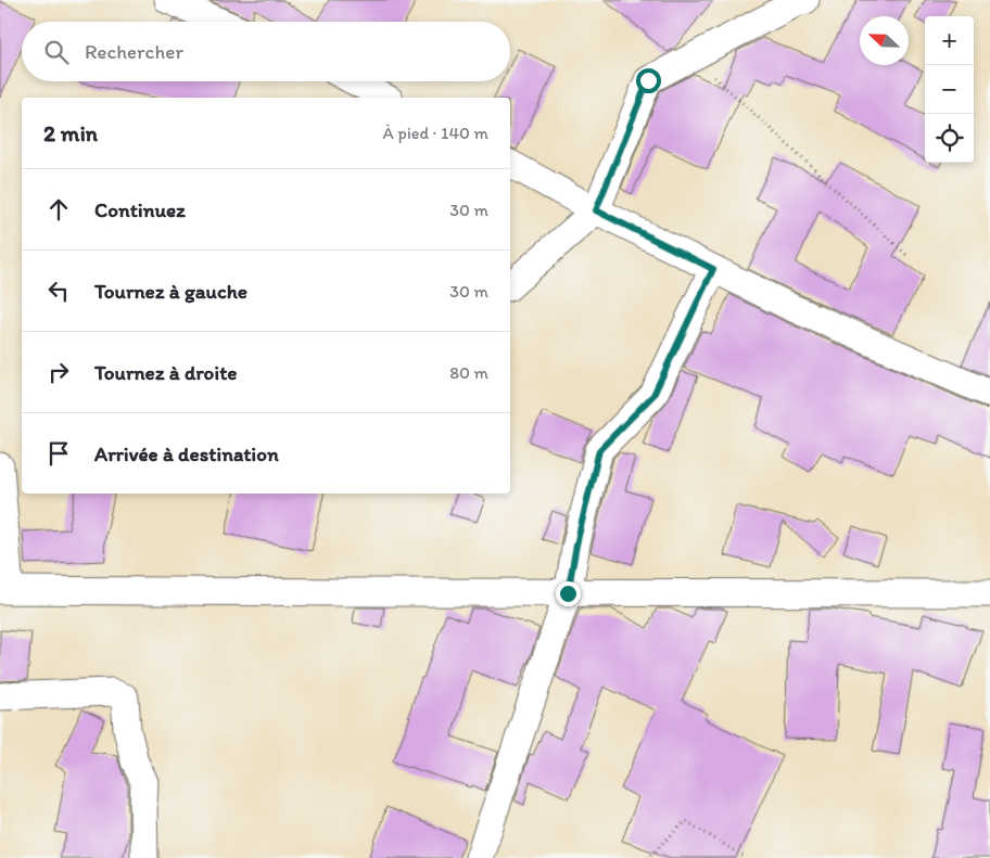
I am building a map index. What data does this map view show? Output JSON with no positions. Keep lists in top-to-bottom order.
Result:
{
  "north": "top left",
  "page": {
    "map_buttons": ["+", "−"],
    "search": "Rechercher",
    "heading": ["2 min", "À pied · 140 m"],
    "list": [
      ["Continuez", "30 m"],
      ["Tournez à gauche", "30 m"],
      ["Tournez à droite", "80 m"],
      "Arrivée à destination"
    ]
  }
}
